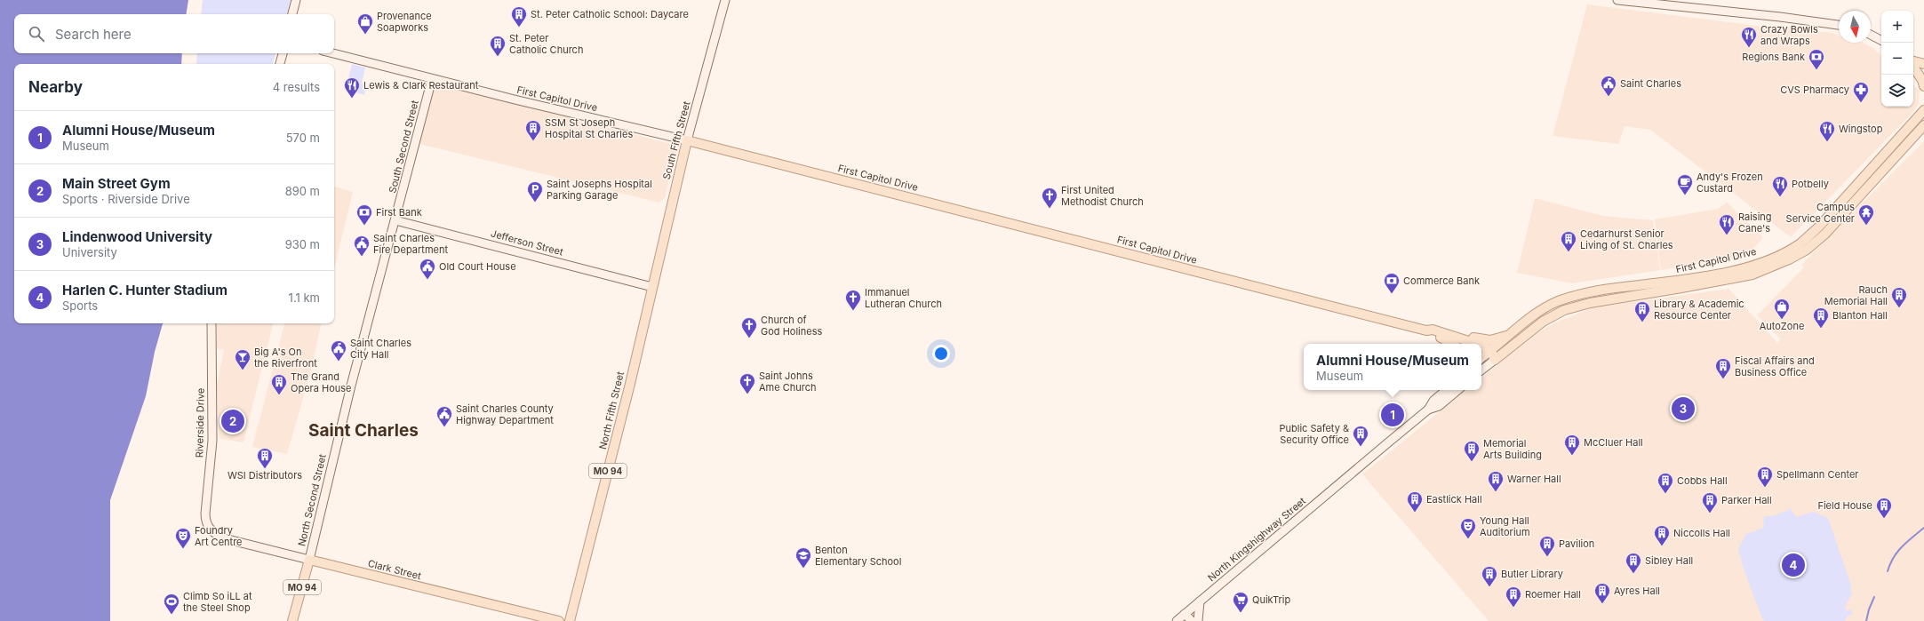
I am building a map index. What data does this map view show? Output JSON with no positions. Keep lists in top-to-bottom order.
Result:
{
  "streets": {
    "main road": [
      "First Capitol Drive",
      "South Fifth Street",
      "South Second Street",
      "Jefferson Street",
      "North Fifth Street",
      "Riverside Drive",
      "MO 94",
      "North Second Street",
      "North Kingshighway Street",
      "Clark Street"
    ]
  },
  "crossings": [
    ["First Capitol Drive", "South Fifth Street"],
    ["First Capitol Drive", "South Second Street"],
    ["South Fifth Street", "Jefferson Street"],
    ["South Fifth Street", "North Fifth Street"],
    ["South Second Street", "Jefferson Street"],
    ["South Second Street", "North Second Street"],
    ["Jefferson Street", "North Fifth Street"],
    ["Jefferson Street", "North Second Street"],
    ["Riverside Drive", "Clark Street"],
    ["North Second Street", "Clark Street"]
  ],
  "districts": ["Saint Charles"],
  "places": {
    "building": [
      "St. Peter Catholic School: Daycare",
      "St. Peter Catholic Church",
      "SSM St Joseph Hospital St Charles",
      "Cedarhurst Senior Living of St. Charles",
      "Rauch Memorial Hall",
      "Library & Academic Resource Center",
      "Blanton Hall",
      "Fiscal Affairs and Business Office",
      "The Grand Opera House",
      "Public Safety & Security Office",
      "McCluer Hall",
      "Memorial Arts Building",
      "WSI Distributors",
      "Spellmann Center",
      "Warner Hall",
      "Cobbs Hall",
      "Eastlick Hall",
      "Parker Hall",
      "Field House",
      "Niccolls Hall",
      "Pavilion",
      "Sibley Hall",
      "Butler Library",
      "Ayres Hall",
      "Roemer Hall"
    ],
    "shop": ["Provenance Soapworks", "AutoZone"],
    "restaurant": [
      "Crazy Bowls and Wraps",
      "Lewis & Clark Restaurant",
      "Wingstop",
      "Potbelly",
      "Raising Cane's"
    ],
    "bank": ["Regions Bank", "First Bank", "Commerce Bank"],
    "public building": [
      "Saint Charles",
      "Saint Charles Fire Department",
      "Old Court House",
      "Saint Charles City Hall",
      "Saint Charles County Highway Department"
    ],
    "pharmacy": ["CVS Pharmacy"],
    "cafe": ["Andy's Frozen Custard"],
    "parking": ["Saint Josephs Hospital Parking Garage"],
    "church": [
      "First United Methodist Church",
      "Immanuel Lutheran Church",
      "Church of God Holiness",
      "Saint Johns Ame Church"
    ],
    "temple": ["Campus Service Center"],
    "bar": ["Big A's On the Riverfront"],
    "theatre": ["Young Hall Auditorium", "Foundry Art Centre"],
    "school or university": ["Benton Elementary School"],
    "supermarket": ["QuikTrip"],
    "sports": ["Climb So iLL at the Steel Shop"]
  },
  "north": "bottom",
  "page": {
    "map_buttons": ["+", "−"],
    "search": "Search here",
    "heading": ["Nearby", "4 results"],
    "list": [
      {
        "mark": "1",
        "name": "Alumni House/Museum",
        "note": "Museum",
        "value": "570 m"
      },
      {
        "mark": "2",
        "name": "Main Street Gym",
        "note": "Sports · Riverside Drive",
        "value": "890 m"
      },
      {
        "mark": "3",
        "name": "Lindenwood University",
        "note": "University",
        "value": "930 m"
      },
      {
        "mark": "4",
        "name": "Harlen C. Hunter Stadium",
        "note": "Sports",
        "value": "1.1 km"
      }
    ],
    "popup": ["Alumni House/Museum", "Museum"],
    "pins": [
      "3",
      "1",
      "2",
      "4"
    ]
  }
}
